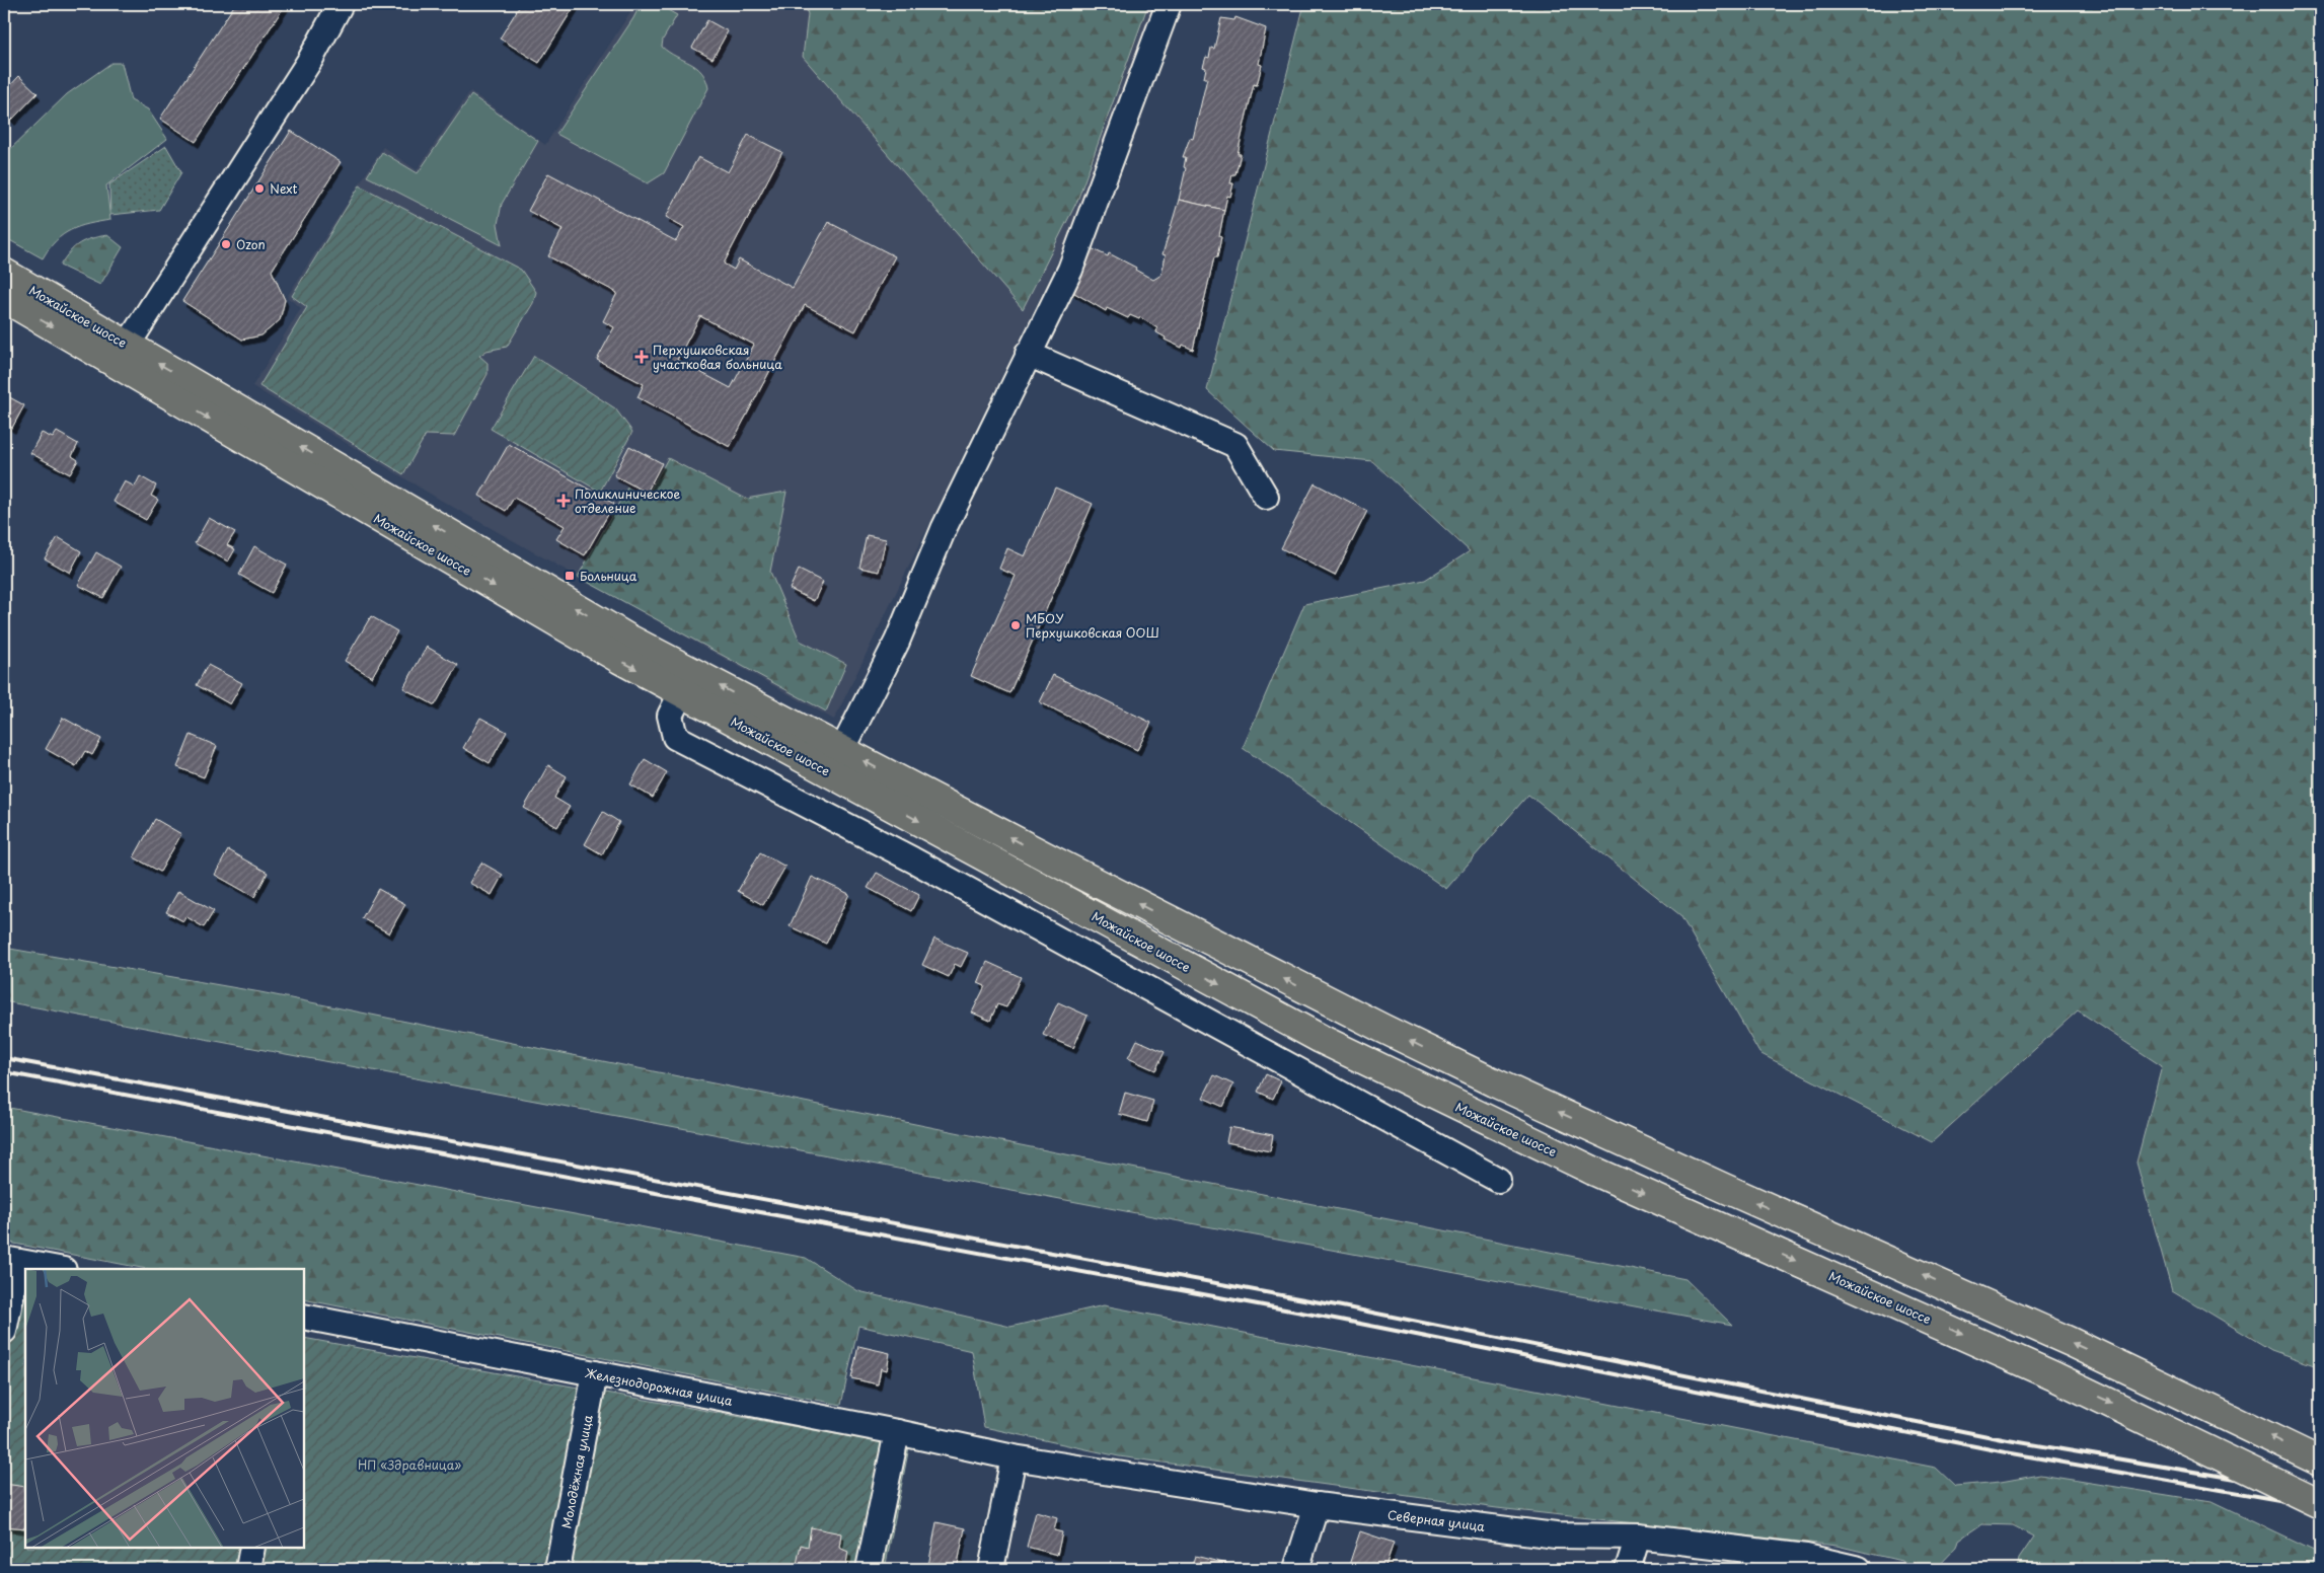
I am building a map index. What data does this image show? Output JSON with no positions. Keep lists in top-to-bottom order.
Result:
{
  "streets": {
    "main road": ["Можайское шоссе"],
    "street": ["Железнодорожная улица", "Молодёжная улица", "Северная улица"]
  },
  "crossings": [
    ["Железнодорожная улица", "Молодёжная улица"],
    ["Железнодорожная улица", "Северная улица"]
  ],
  "parks": ["НП «Здравница»"],
  "places": {
    "other": ["Next", "Ozon", "МБОУ Перхушковская ООШ"],
    "health": ["Перхушковская участковая больница", "Поликлиническое отделение"],
    "transit": ["Больница"]
  }
}
